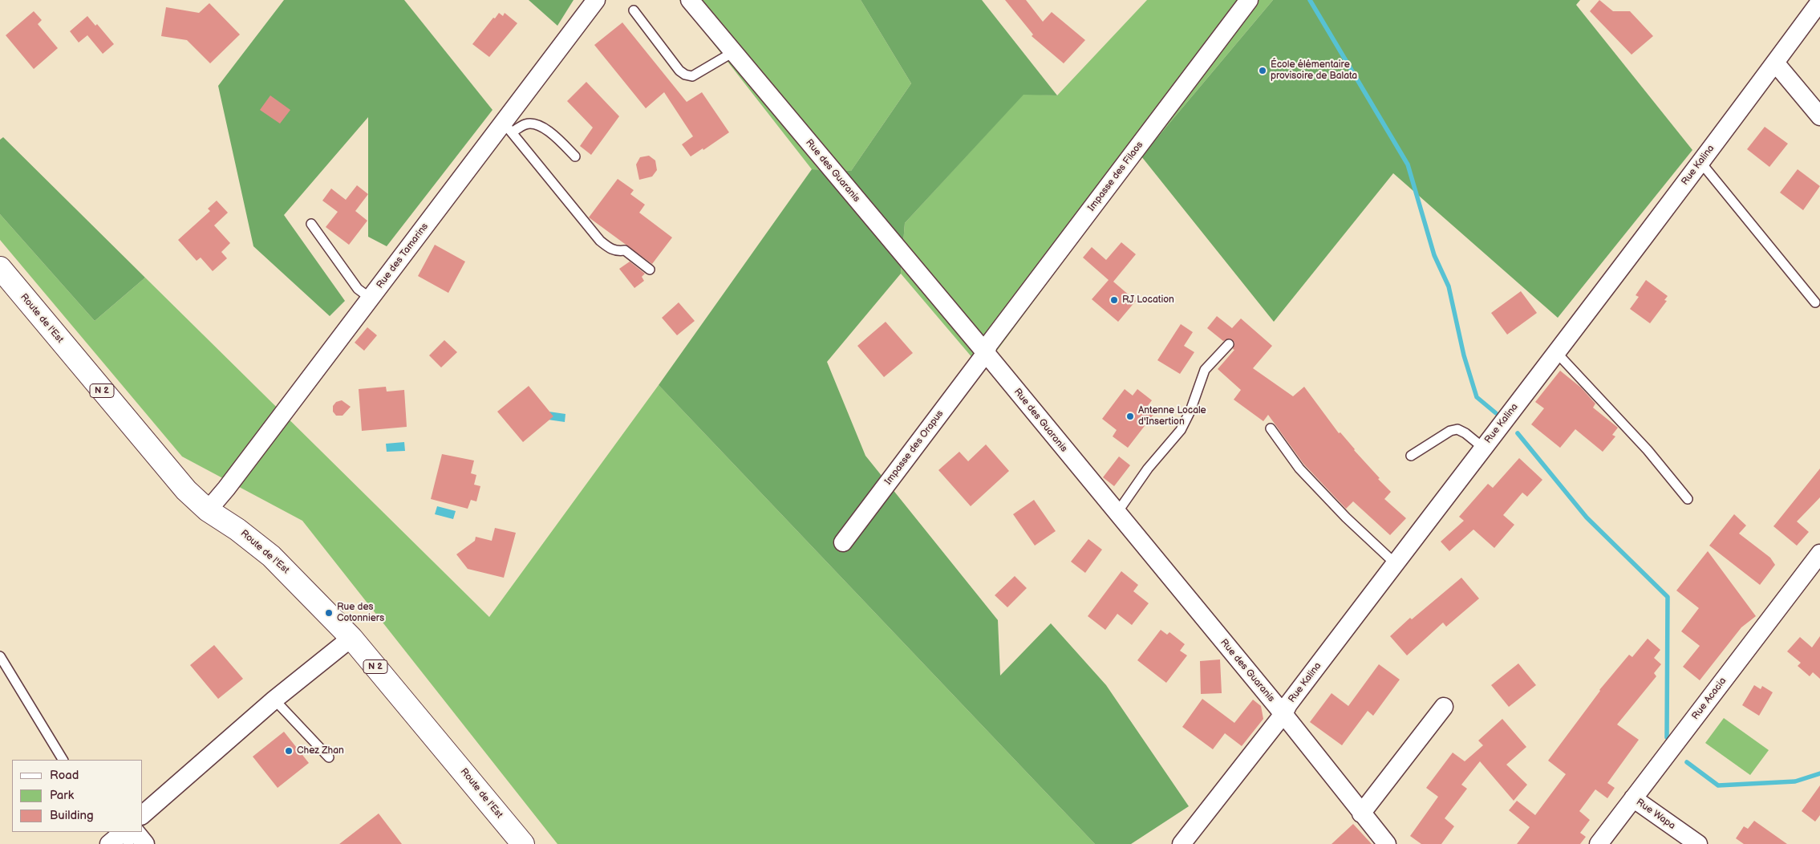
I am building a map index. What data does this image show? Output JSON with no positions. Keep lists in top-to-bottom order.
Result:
{
  "streets": {
    "main road": ["Route de l'Est", "N 2"],
    "street": [
      "Rue Kalina",
      "Rue des Guaranis",
      "Impasse des Filaos",
      "Rue des Tamarins",
      "Impasse des Orapus",
      "Rue Acacia",
      "Rue Wapa"
    ]
  },
  "crossings": [
    ["Rue Kalina", "Rue des Guaranis"],
    ["Rue des Guaranis", "Impasse des Filaos"],
    ["Rue des Guaranis", "Impasse des Orapus"],
    ["Impasse des Filaos", "Impasse des Orapus"],
    ["Rue des Tamarins", "Route de l'Est"],
    ["Rue Acacia", "Rue Wapa"]
  ],
  "places": [
    "École élémentaire provisoire de Balata",
    "RJ Location",
    "Antenne Locale d'Insertion",
    "Rue des Cotonniers",
    "Chez Zhan"
  ],
  "legend": ["Road", "Park", "Building"]
}
